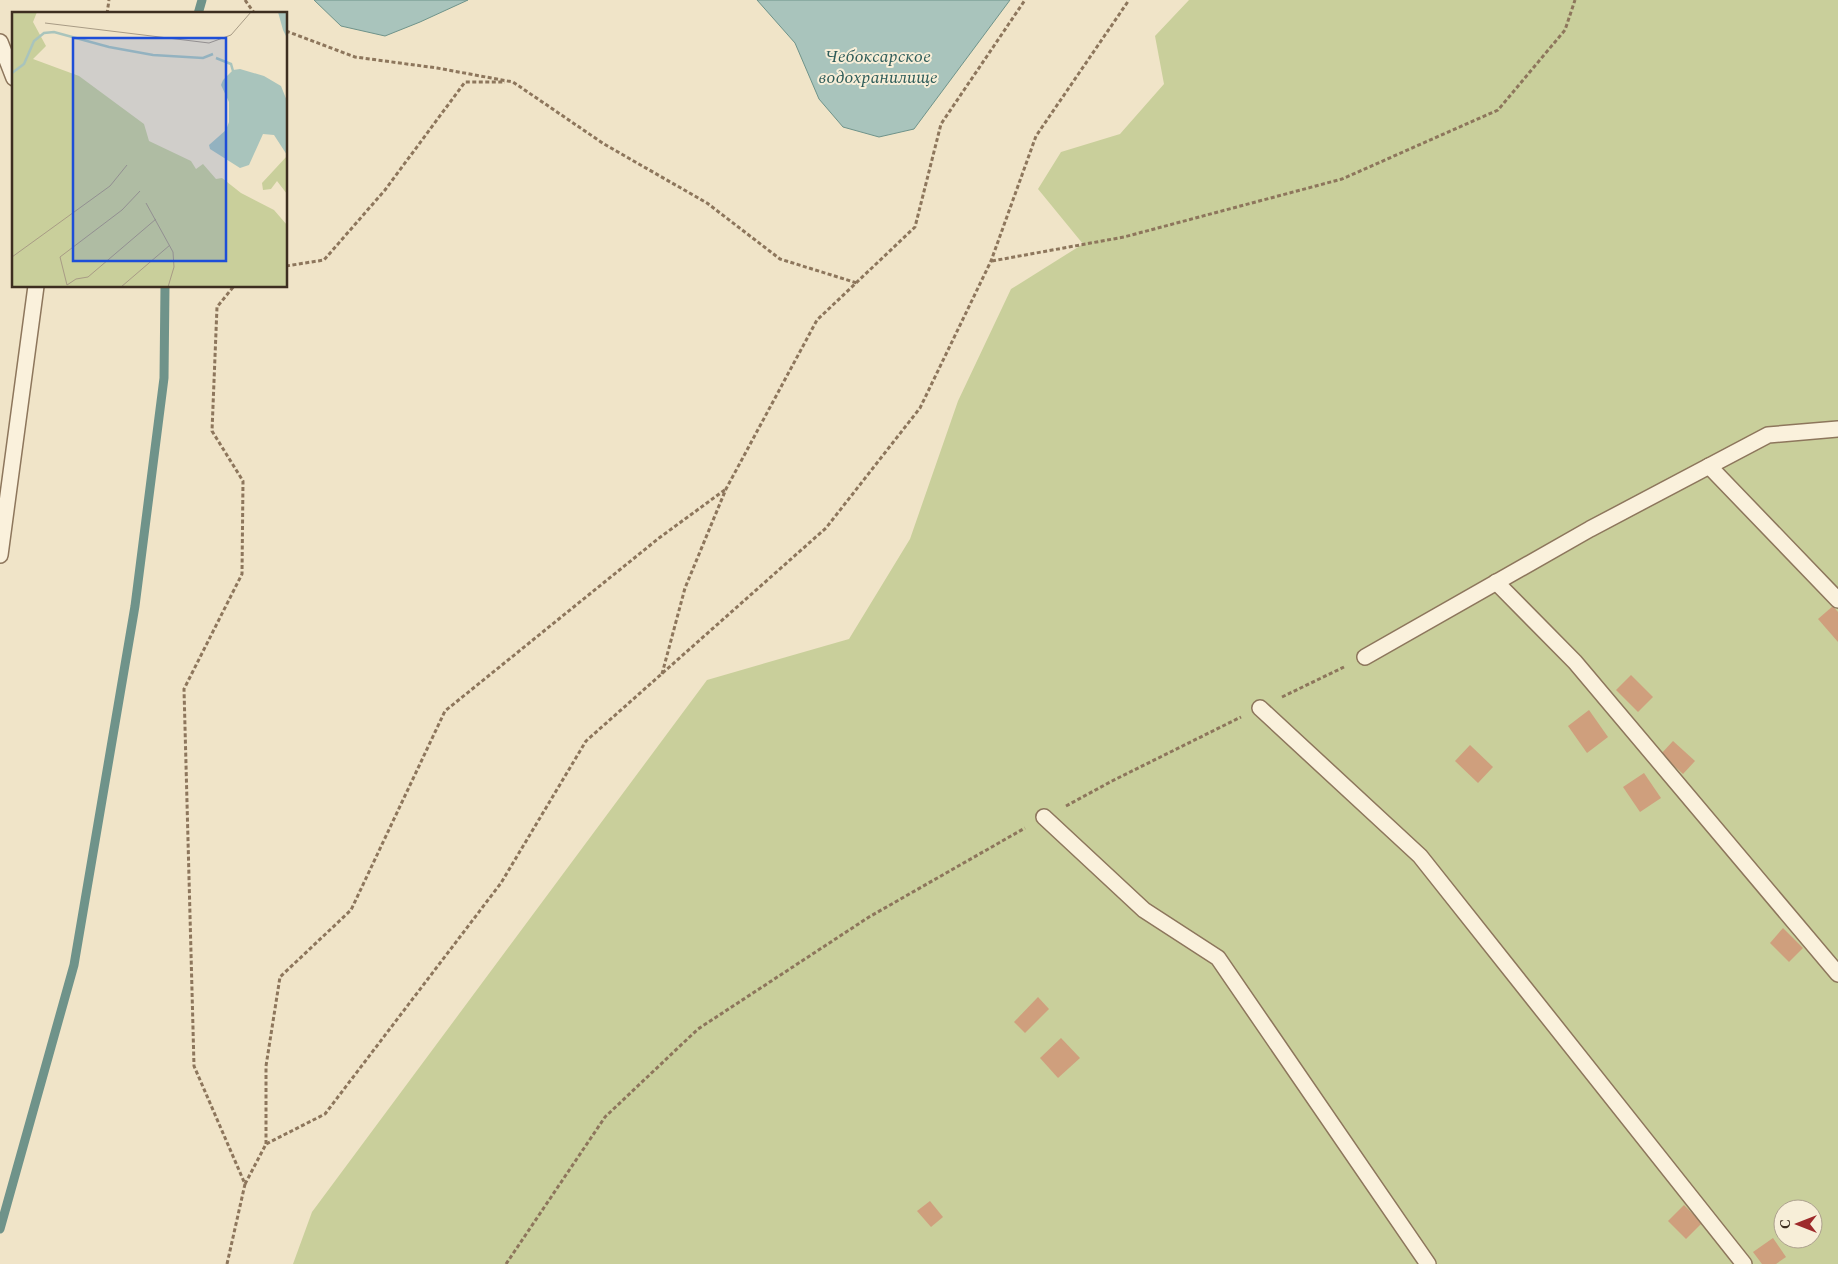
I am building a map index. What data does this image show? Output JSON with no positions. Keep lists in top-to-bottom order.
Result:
{
  "water": ["Чебоксарское водохранилище"],
  "north": "left"
}
